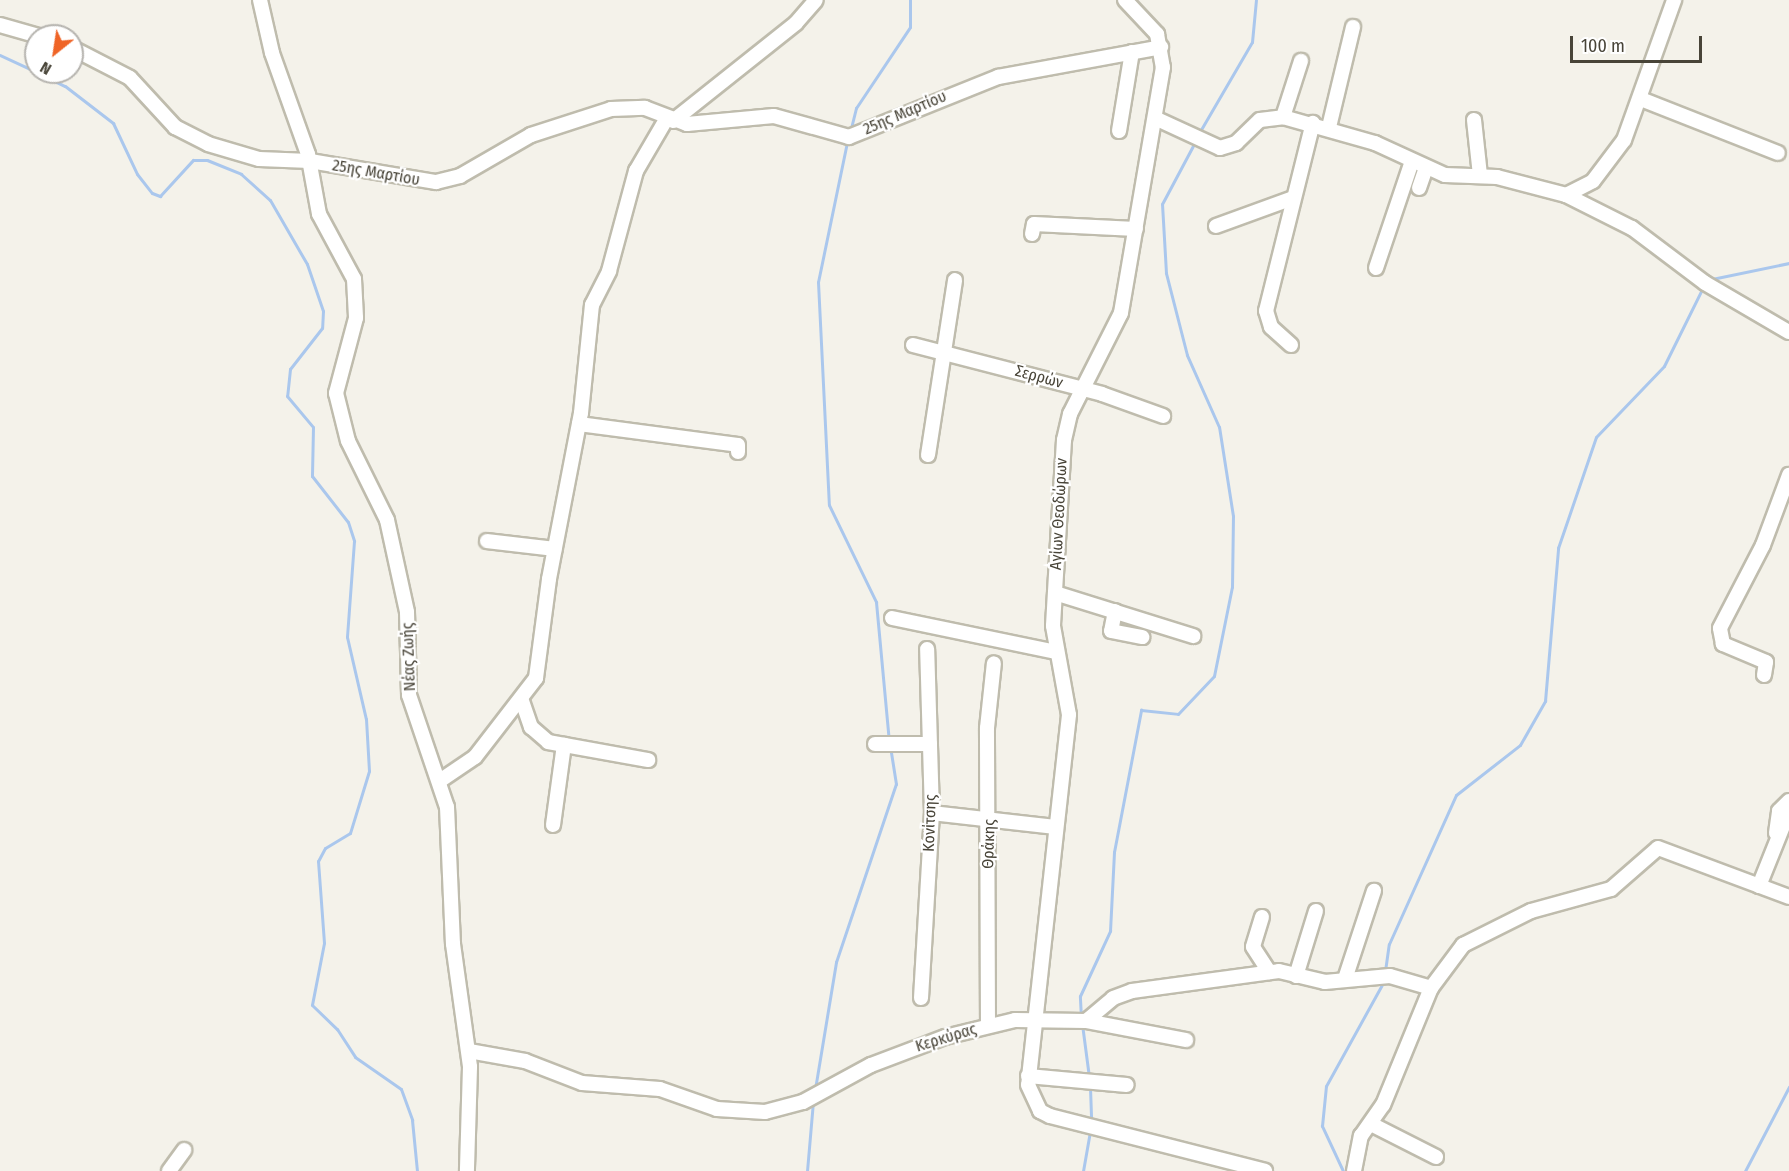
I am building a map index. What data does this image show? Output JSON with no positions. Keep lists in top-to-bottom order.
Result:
{
  "streets": {
    "street": [
      "25ης Μαρτίου",
      "Σερρών",
      "Αγίων Θεοδώρων",
      "Νέας Ζωής",
      "Κονίτσης",
      "Θράκης",
      "Κερκύρας"
    ]
  },
  "crossings": [
    ["25ης Μαρτίου", "Αγίων Θεοδώρων"],
    ["25ης Μαρτίου", "Νέας Ζωής"],
    ["Σερρών", "Αγίων Θεοδώρων"],
    ["Αγίων Θεοδώρων", "Κερκύρας"],
    ["Νέας Ζωής", "Κερκύρας"],
    ["Θράκης", "Κερκύρας"]
  ],
  "scale_bar": "100 m",
  "north": "bottom left"
}
